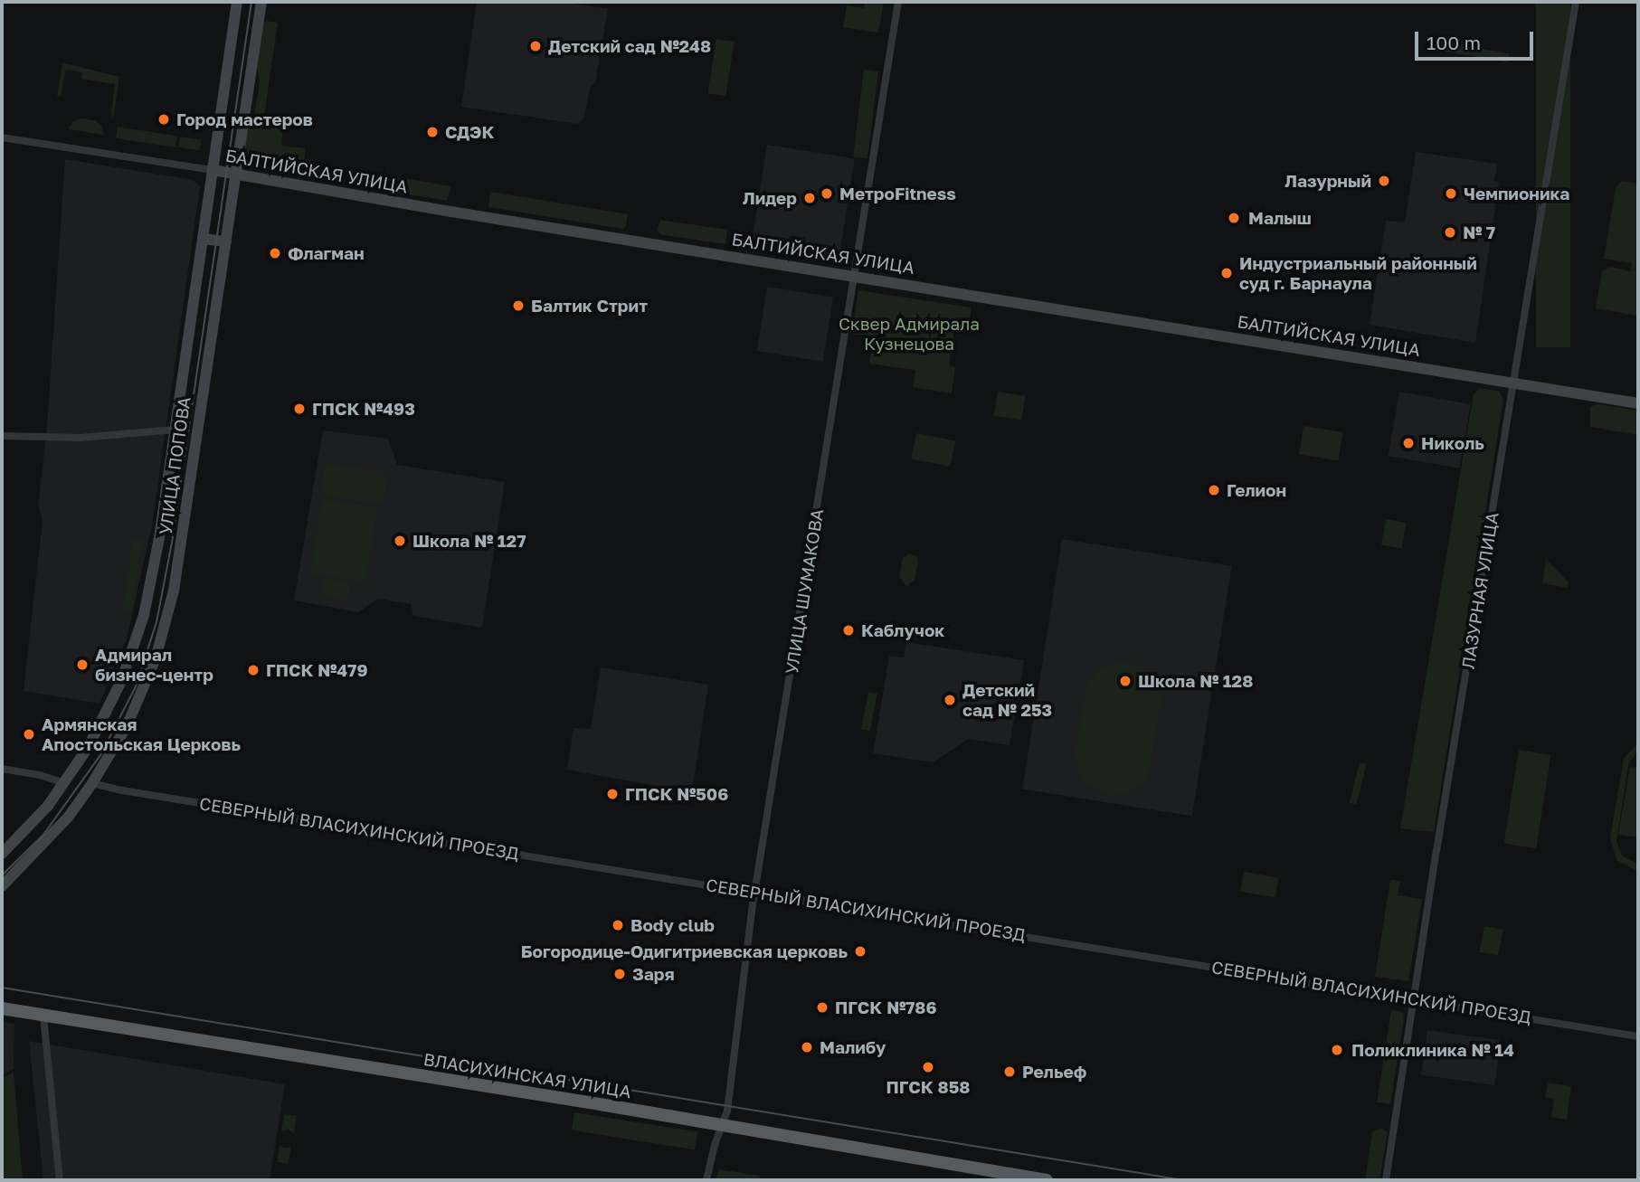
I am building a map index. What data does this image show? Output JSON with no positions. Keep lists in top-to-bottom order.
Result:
{
  "streets": {
    "highway": ["ВЛАСИХИНСКАЯ УЛИЦА"],
    "main road": ["БАЛТИЙСКАЯ УЛИЦА", "УЛИЦА ПОПОВА"],
    "street": ["ЛАЗУРНАЯ УЛИЦА", "УЛИЦА ШУМАКОВА", "СЕВЕРНЫЙ ВЛАСИХИНСКИЙ ПРОЕЗД"]
  },
  "crossings": [
    ["БАЛТИЙСКАЯ УЛИЦА", "УЛИЦА ПОПОВА"],
    ["БАЛТИЙСКАЯ УЛИЦА", "ЛАЗУРНАЯ УЛИЦА"],
    ["БАЛТИЙСКАЯ УЛИЦА", "УЛИЦА ШУМАКОВА"],
    ["УЛИЦА ПОПОВА", "СЕВЕРНЫЙ ВЛАСИХИНСКИЙ ПРОЕЗД"],
    ["ЛАЗУРНАЯ УЛИЦА", "СЕВЕРНЫЙ ВЛАСИХИНСКИЙ ПРОЕЗД"],
    ["УЛИЦА ШУМАКОВА", "СЕВЕРНЫЙ ВЛАСИХИНСКИЙ ПРОЕЗД"],
    ["УЛИЦА ШУМАКОВА", "ВЛАСИХИНСКАЯ УЛИЦА"]
  ],
  "parks": ["Сквер Адмирала Кузнецова"],
  "places": [
    "Детский сад №248",
    "Город мастеров",
    "СДЭК",
    "Лазурный",
    "МетроFitness",
    "Чемпионика",
    "Лидер",
    "Малыш",
    "№ 7",
    "Флагман",
    "Индустриальный районный суд г. Барнаула",
    "Балтик Стрит",
    "ГПСК №493",
    "Николь",
    "Гелион",
    "Школа № 127",
    "Каблучок",
    "Адмирал бизнес-центр",
    "ГПСК №479",
    "Школа № 128",
    "Детский сад № 253",
    "Армянская Апостольская Церковь",
    "ГПСК №506",
    "Body club",
    "Богородице-Одигитриевская церковь",
    "Заря",
    "ПГСК №786",
    "Малибу",
    "Поликлиника № 14",
    "ПГСК 858",
    "Рельеф"
  ],
  "scale_bar": "100 m"
}
